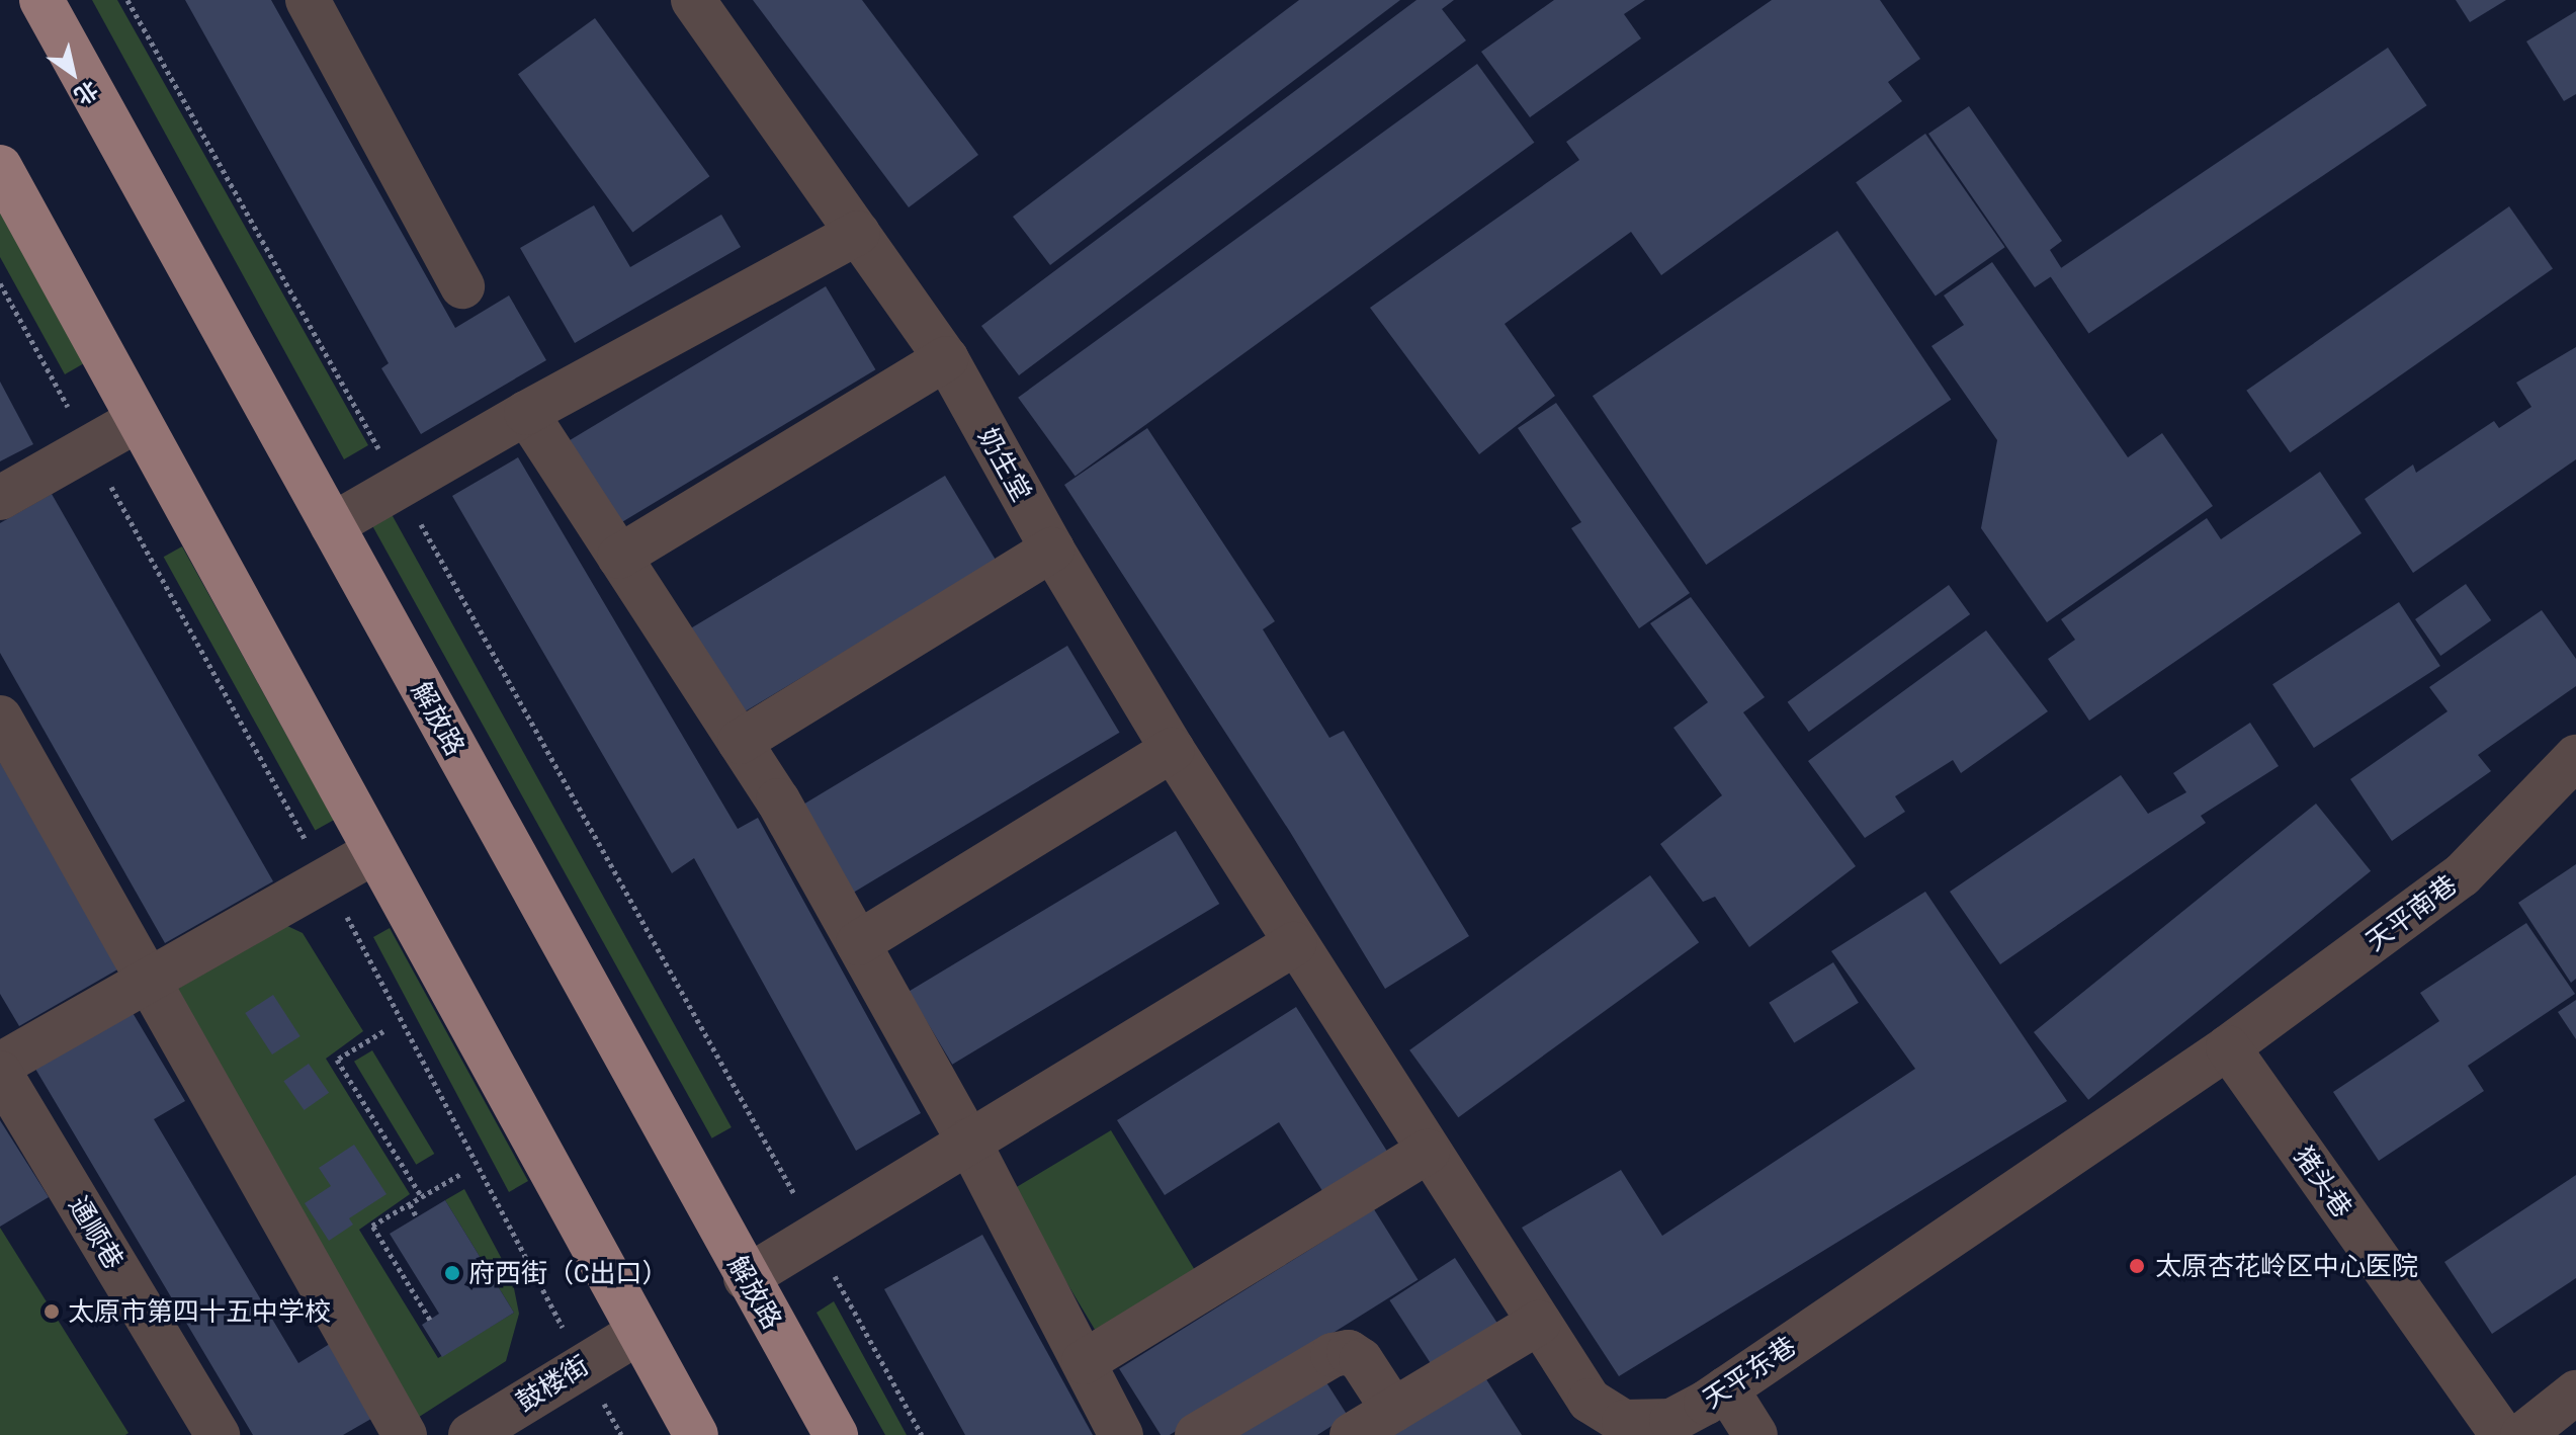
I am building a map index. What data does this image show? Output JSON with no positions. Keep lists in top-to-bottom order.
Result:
{
  "streets": {
    "main road": ["解放路"],
    "street": [
      "奶生堂",
      "天平南巷",
      "猪头巷",
      "通顺巷",
      "天平东巷",
      "鼓楼街"
    ]
  },
  "crossings": [
    ["奶生堂", "天平东巷"],
    ["天平南巷", "猪头巷"],
    ["天平南巷", "天平东巷"],
    ["猪头巷", "天平东巷"]
  ],
  "places": ["太原杏花岭区中心医院", "府西街（C出口）", "太原市第四十五中学校"],
  "north": "bottom right"
}
